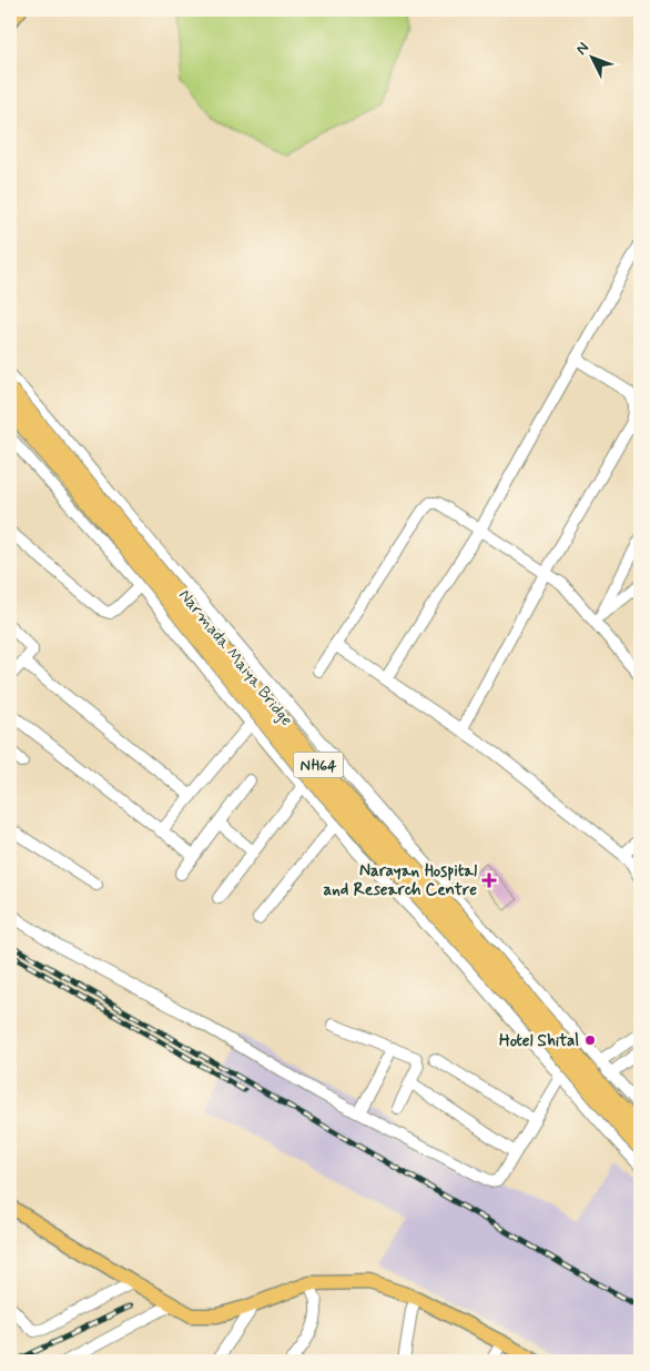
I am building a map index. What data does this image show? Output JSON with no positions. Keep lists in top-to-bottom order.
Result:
{
  "streets": {
    "highway": ["Narmada Maiya Bridge", "NH64"]
  },
  "places": {
    "health": ["Narayan Hospital and Research Centre"],
    "other": ["Hotel Shital"]
  },
  "north": "top left"
}
